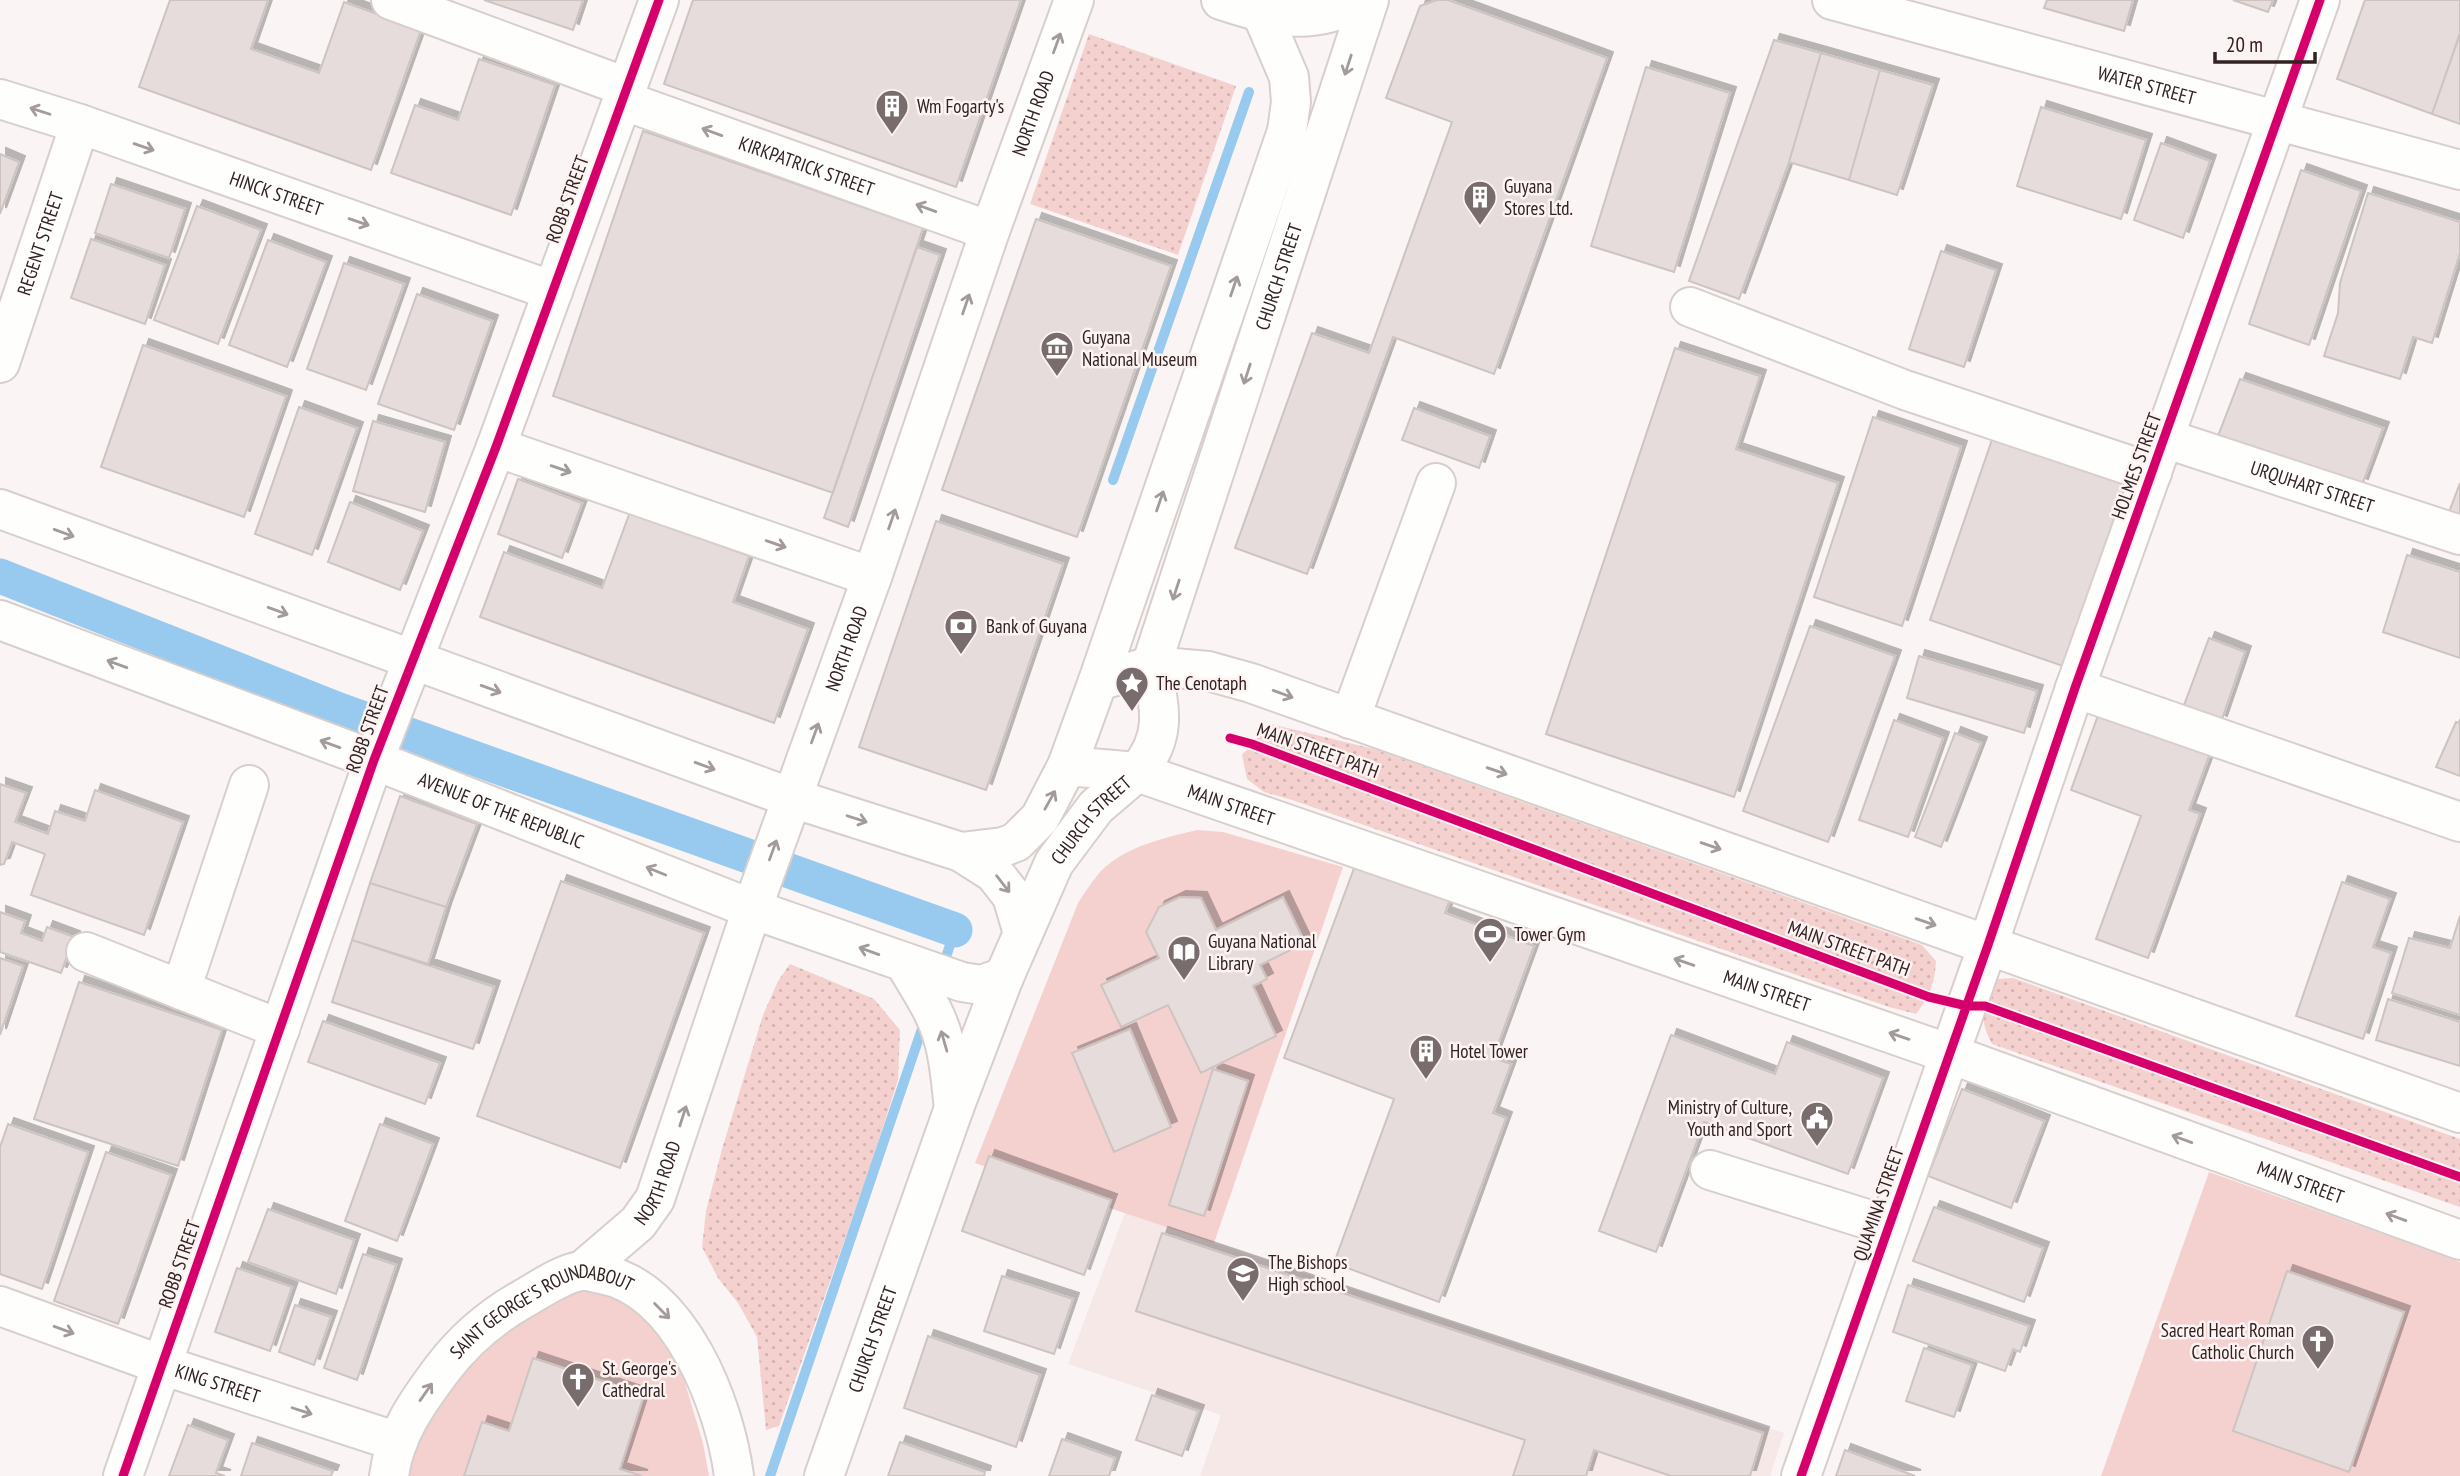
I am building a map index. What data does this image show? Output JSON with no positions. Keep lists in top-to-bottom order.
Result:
{
  "streets": {
    "street": [
      "WATER STREET",
      "NORTH ROAD",
      "KIRKPATRICK STREET",
      "HINCK STREET",
      "ROBB STREET",
      "REGENT STREET",
      "CHURCH STREET",
      "HOLMES STREET",
      "URQUHART STREET",
      "MAIN STREET",
      "AVENUE OF THE REPUBLIC",
      "QUAMINA STREET",
      "SAINT GEORGE'S ROUNDABOUT",
      "KING STREET"
    ],
    "cycle path": ["MAIN STREET PATH"]
  },
  "crossings": [
    ["WATER STREET", "HOLMES STREET"],
    ["NORTH ROAD", "KIRKPATRICK STREET"],
    ["NORTH ROAD", "AVENUE OF THE REPUBLIC"],
    ["NORTH ROAD", "SAINT GEORGE'S ROUNDABOUT"],
    ["KIRKPATRICK STREET", "ROBB STREET"],
    ["HINCK STREET", "ROBB STREET"],
    ["HINCK STREET", "REGENT STREET"],
    ["ROBB STREET", "AVENUE OF THE REPUBLIC"],
    ["ROBB STREET", "KING STREET"],
    ["CHURCH STREET", "MAIN STREET"],
    ["CHURCH STREET", "AVENUE OF THE REPUBLIC"],
    ["HOLMES STREET", "URQUHART STREET"],
    ["HOLMES STREET", "QUAMINA STREET"],
    ["MAIN STREET", "QUAMINA STREET"],
    ["SAINT GEORGE'S ROUNDABOUT", "KING STREET"]
  ],
  "one_way": ["NORTH ROAD", "KIRKPATRICK STREET", "KING STREET"],
  "places": {
    "building": ["Wm Fogarty's", "Guyana Stores Ltd.", "Hotel Tower"],
    "museum": ["Guyana National Museum"],
    "bank": ["Bank of Guyana"],
    "place": ["The Cenotaph"],
    "sports": ["Tower Gym"],
    "library": ["Guyana National Library"],
    "public building": ["Ministry of Culture, Youth and Sport"],
    "school or university": ["The Bishops High school"],
    "church": ["Sacred Heart Roman Catholic Church", "St. George's Cathedral"]
  },
  "scale_bar": "20 m"
}
